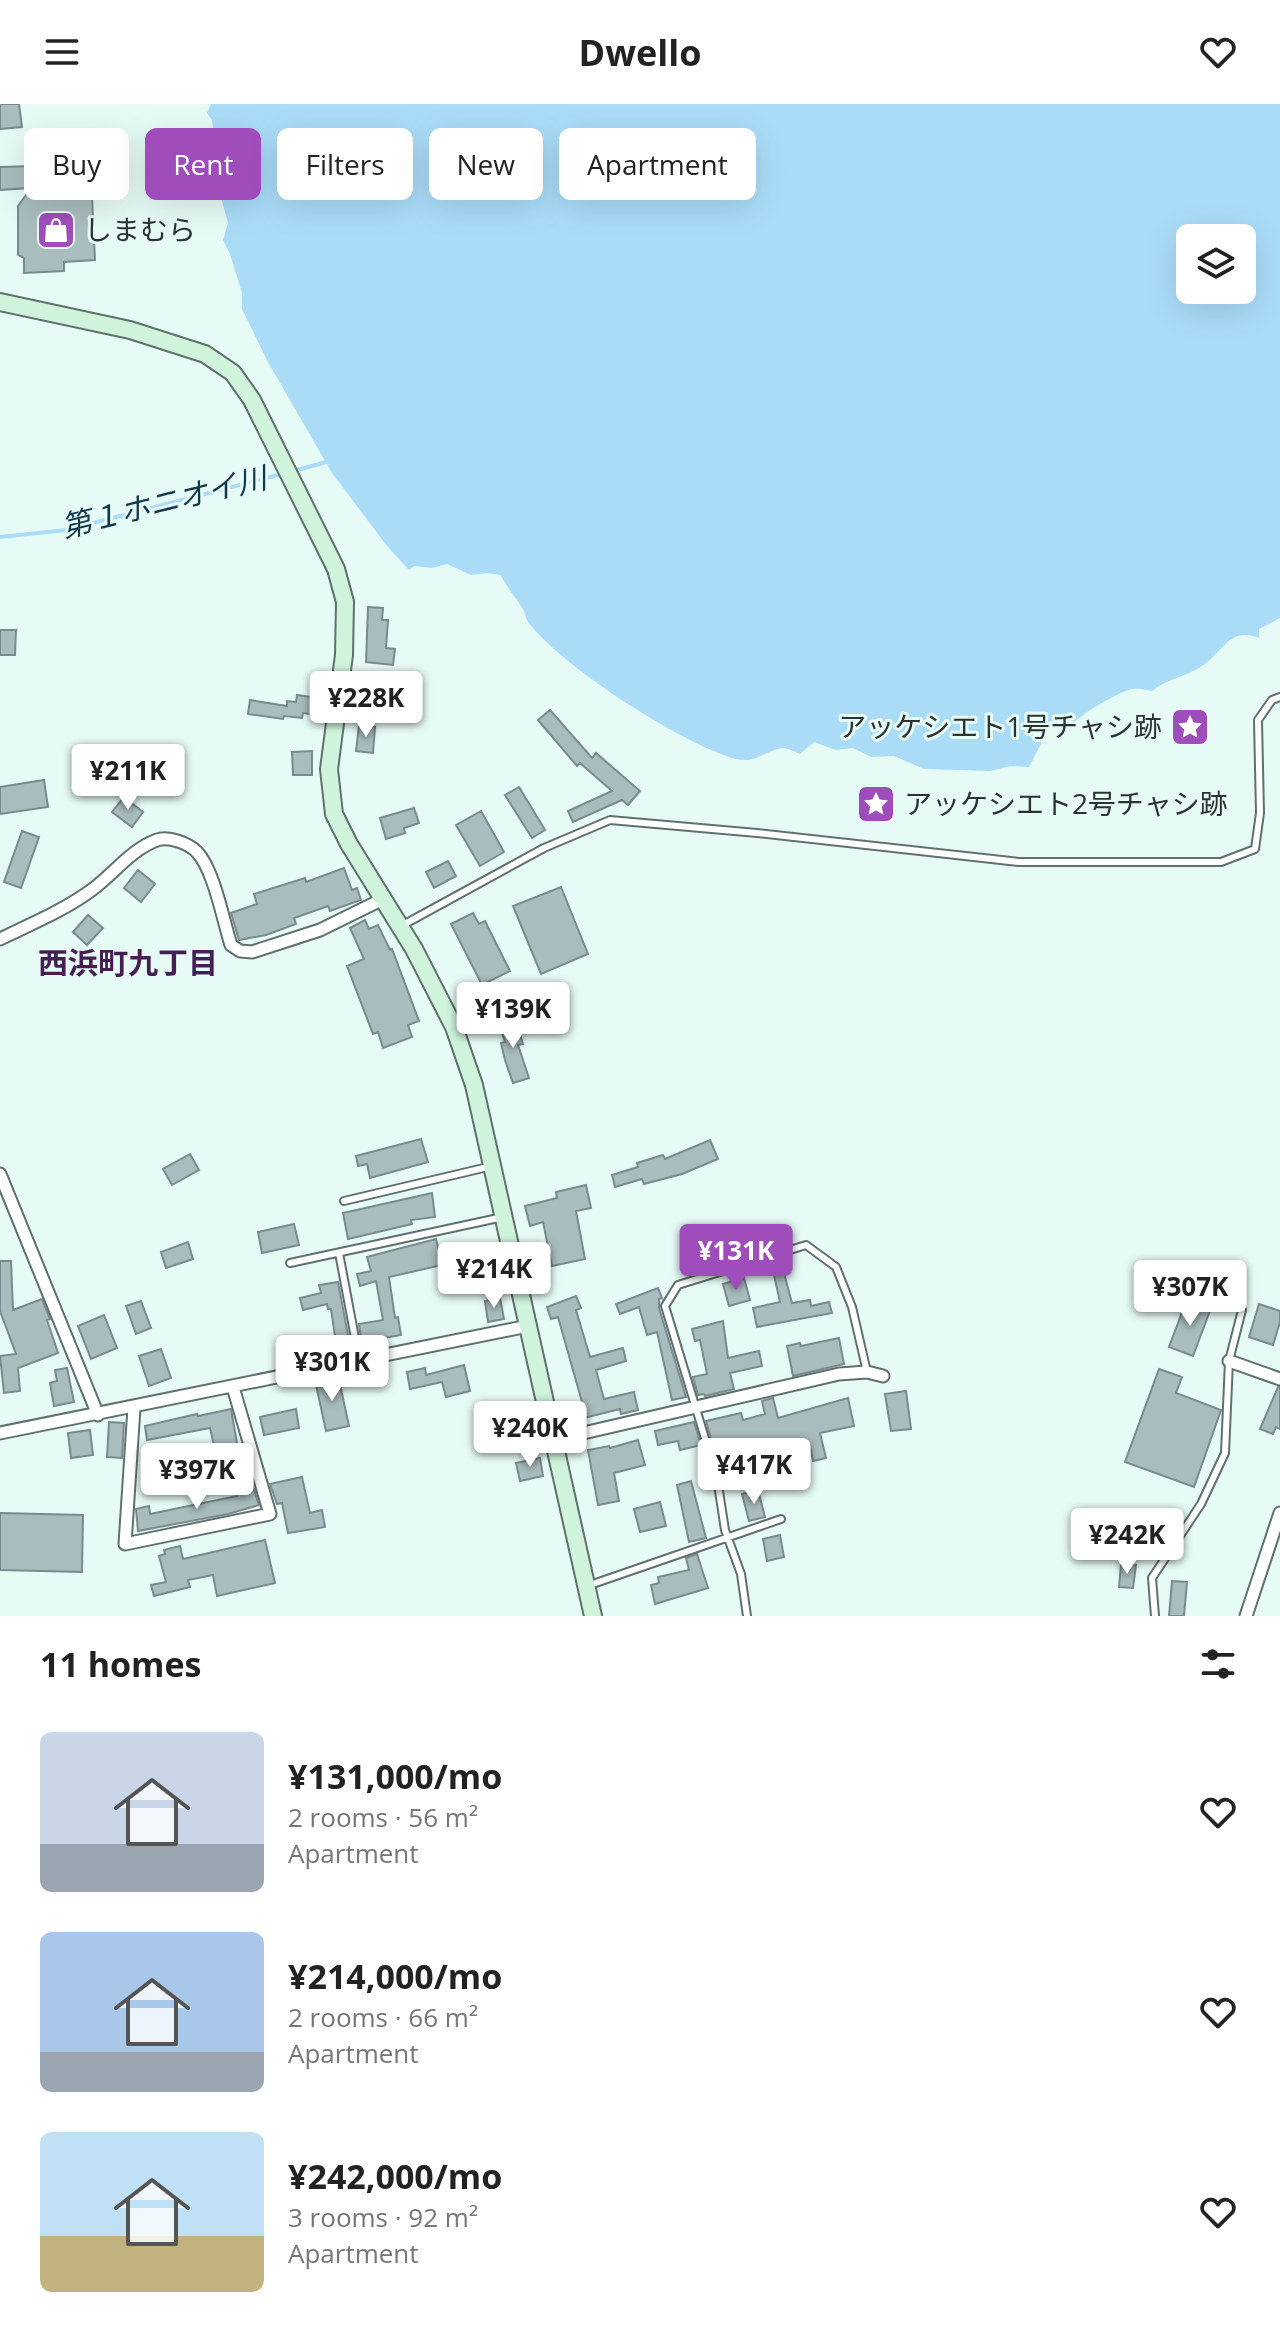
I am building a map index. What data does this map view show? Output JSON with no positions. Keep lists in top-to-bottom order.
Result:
{
  "districts": ["西浜町九丁目"],
  "water": ["第１ホニオイ川"],
  "places": {
    "shop": ["しまむら"],
    "place": ["アッケシエト1号チャシ跡", "アッケシエト2号チャシ跡"]
  },
  "page": {
    "header": "Dwello",
    "chip": [
      "Buy",
      "Rent",
      "Filters",
      "New",
      "Apartment"
    ],
    "price": [
      "¥228K",
      "¥211K",
      "¥139K",
      "¥131K",
      "¥214K",
      "¥307K",
      "¥301K",
      "¥240K",
      "¥417K",
      "¥397K",
      "¥242K"
    ],
    "heading": "11 homes",
    "list": [
      {
        "name": "¥131,000/mo",
        "note": "2 rooms · 56 m² · Apartment"
      },
      {
        "name": "¥214,000/mo",
        "note": "2 rooms · 66 m² · Apartment"
      },
      {
        "name": "¥242,000/mo",
        "note": "3 rooms · 92 m² · Apartment"
      }
    ]
  }
}
